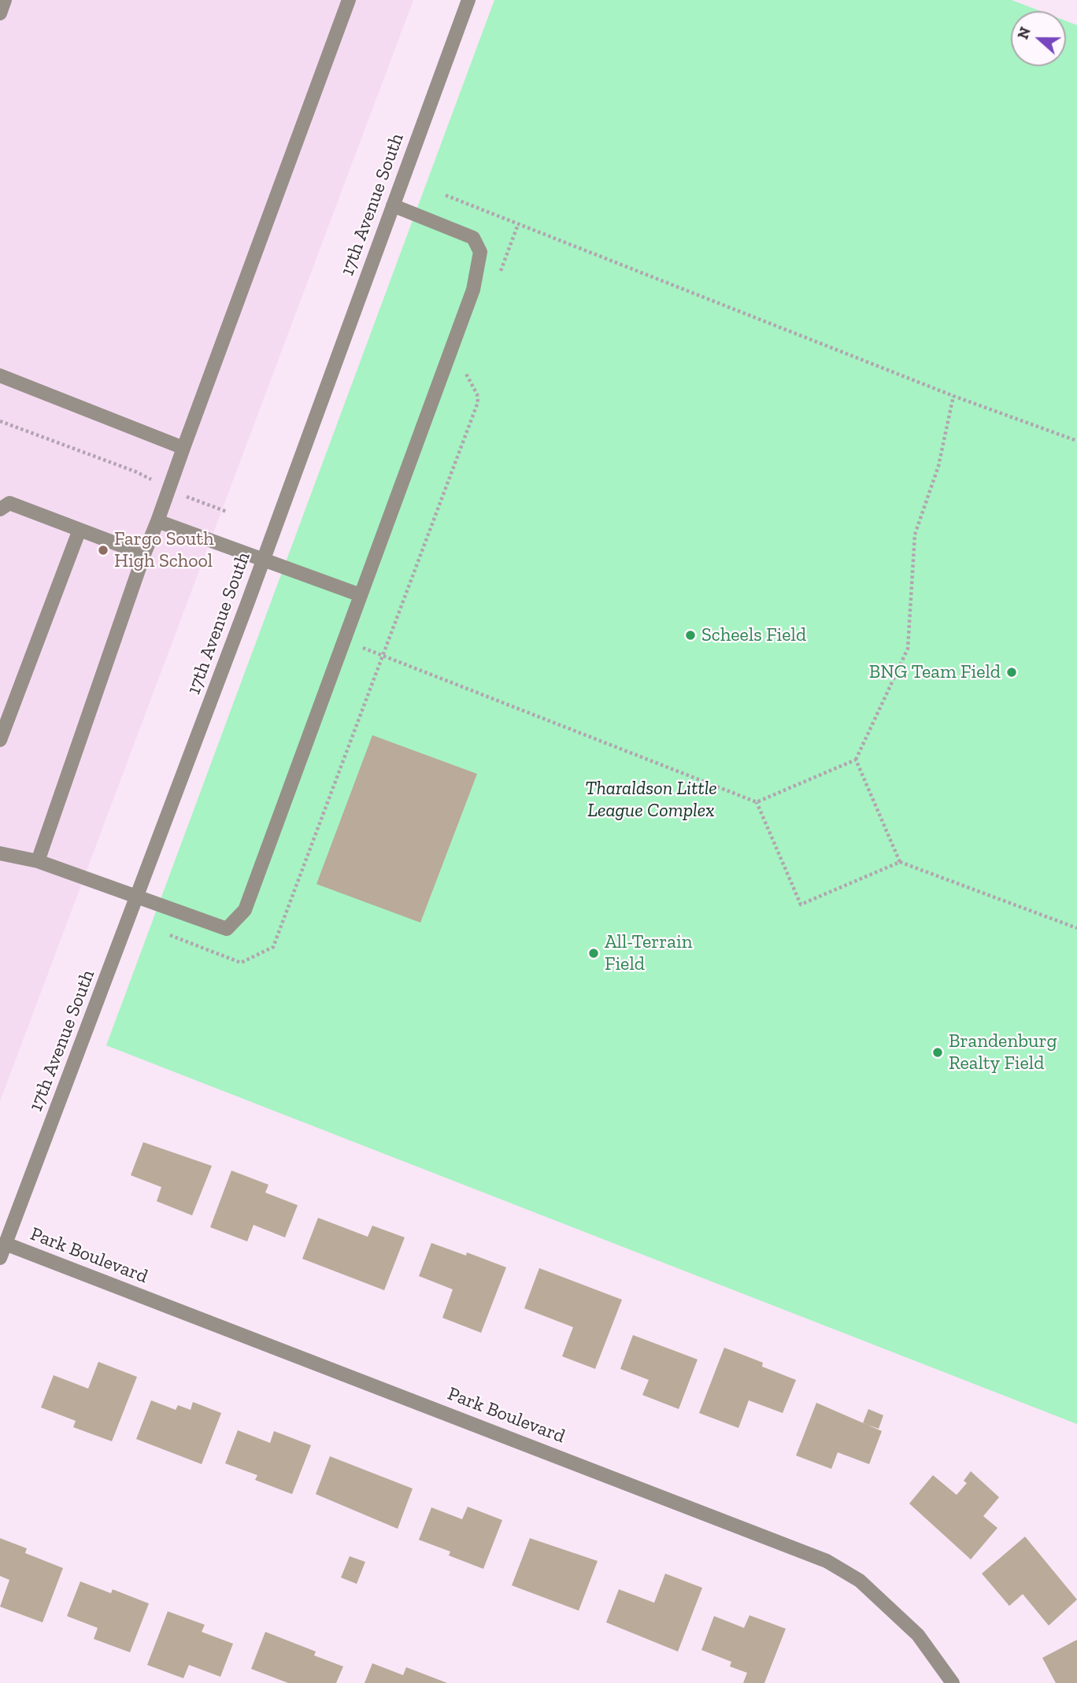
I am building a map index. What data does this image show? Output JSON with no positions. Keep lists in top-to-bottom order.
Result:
{
  "streets": {
    "street": ["17th Avenue South", "Park Boulevard"]
  },
  "crossings": [
    ["17th Avenue South", "Park Boulevard"]
  ],
  "parks": ["Tharaldson Little League Complex"],
  "places": [
    "Fargo South High School",
    "Scheels Field",
    "BNG Team Field",
    "All-Terrain Field",
    "Brandenburg Realty Field"
  ],
  "north": "left"
}
